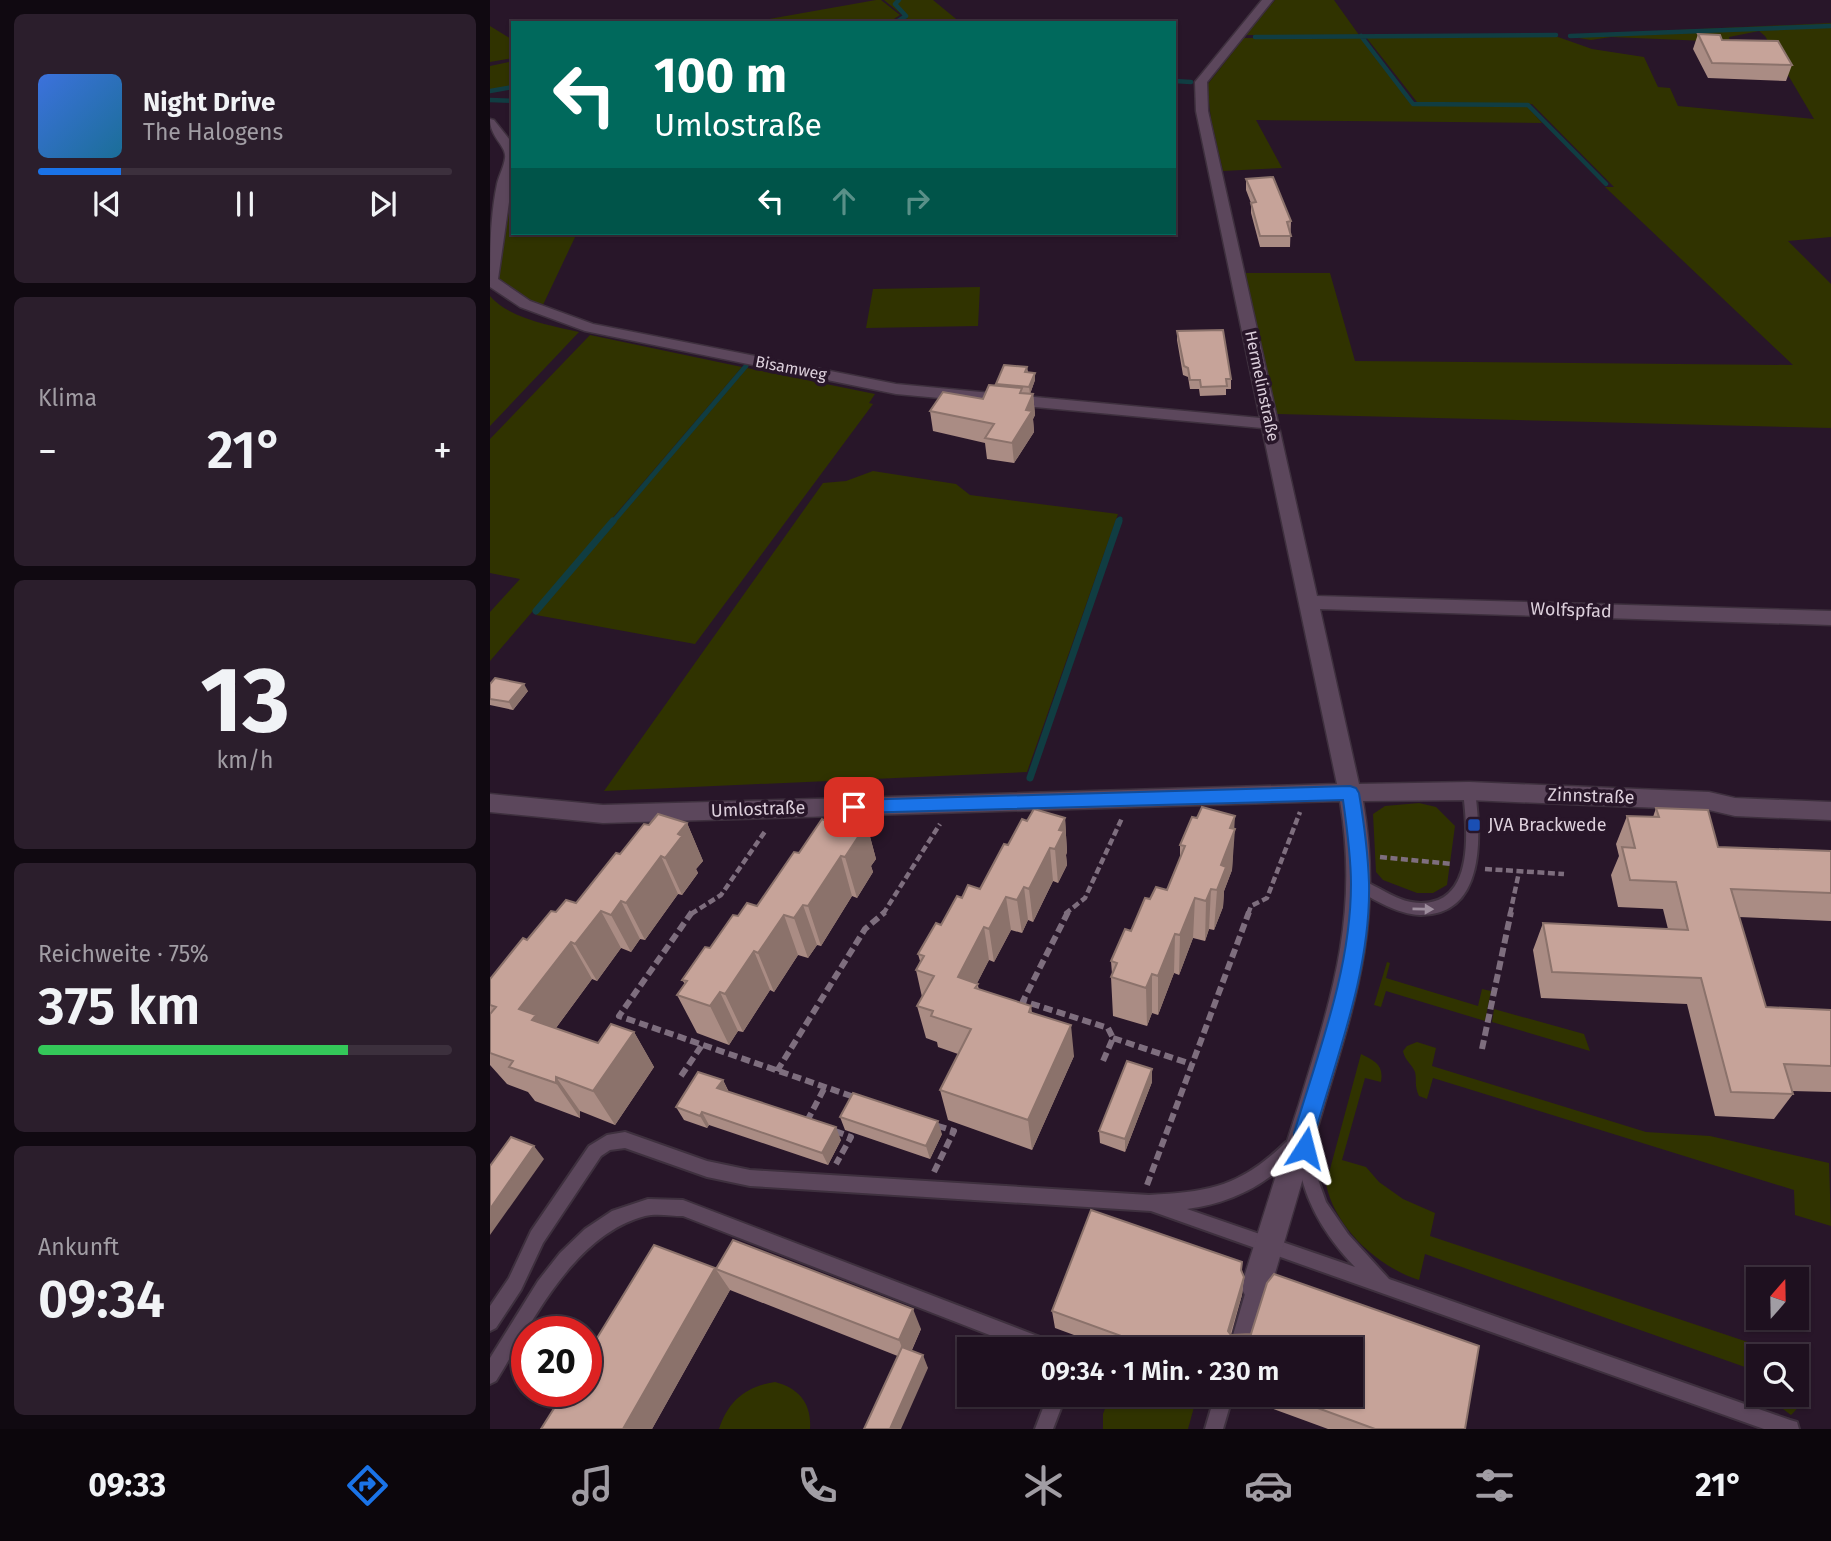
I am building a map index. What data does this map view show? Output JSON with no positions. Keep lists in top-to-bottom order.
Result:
{
  "streets": {
    "street": [
      "Bisamweg",
      "Hermelinstraße",
      "Wolfspfad",
      "Zinnstraße",
      "Umlostraße"
    ]
  },
  "crossings": [
    ["Bisamweg", "Hermelinstraße"],
    ["Hermelinstraße", "Wolfspfad"],
    ["Hermelinstraße", "Zinnstraße"],
    ["Hermelinstraße", "Umlostraße"],
    ["Zinnstraße", "Umlostraße"]
  ],
  "places": {
    "transit": ["JVA Brackwede"]
  },
  "north": "top",
  "page": {
    "turn": ["100 m", "Umlostraße"],
    "song": ["Night Drive", "The Halogens"],
    "tile": [
      "Klima",
      ["13", "km/h"],
      ["Reichweite · 75%", "375 km"],
      ["Ankunft", "09:34"]
    ],
    "heat": ["−", "21°", "+"],
    "limit": "20",
    "trip": "09:34 · 1 Min. · 230 m",
    "tabs": ["09:33", "21°"]
  }
}
